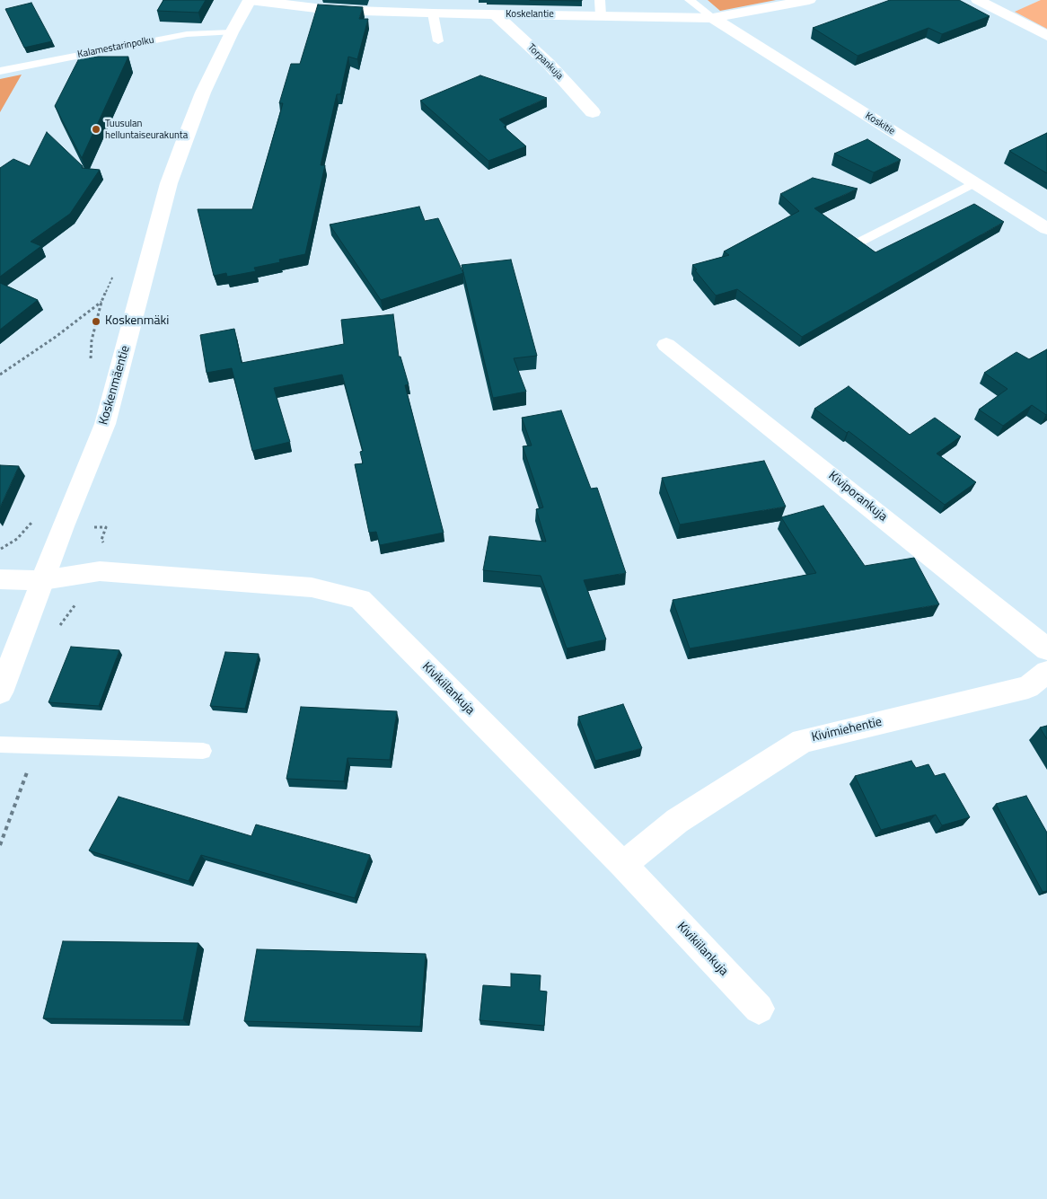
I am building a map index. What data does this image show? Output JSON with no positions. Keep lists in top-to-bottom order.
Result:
{
  "streets": {
    "street": [
      "Koskelantie",
      "Torpankuja",
      "Koskitie",
      "Koskenmäentie",
      "Kiviporankuja",
      "Kivikiilankuja",
      "Kivimiehentie"
    ],
    "lane": ["Kalamestarinpolku"]
  },
  "crossings": [
    ["Koskelantie", "Torpankuja"],
    ["Koskelantie", "Koskitie"],
    ["Koskelantie", "Koskenmäentie"],
    ["Kalamestarinpolku", "Koskenmäentie"],
    ["Koskenmäentie", "Kivikiilankuja"],
    ["Kivikiilankuja", "Kivimiehentie"]
  ],
  "places": ["Tuusulan helluntaiseurakunta", "Koskenmäki"]
}
